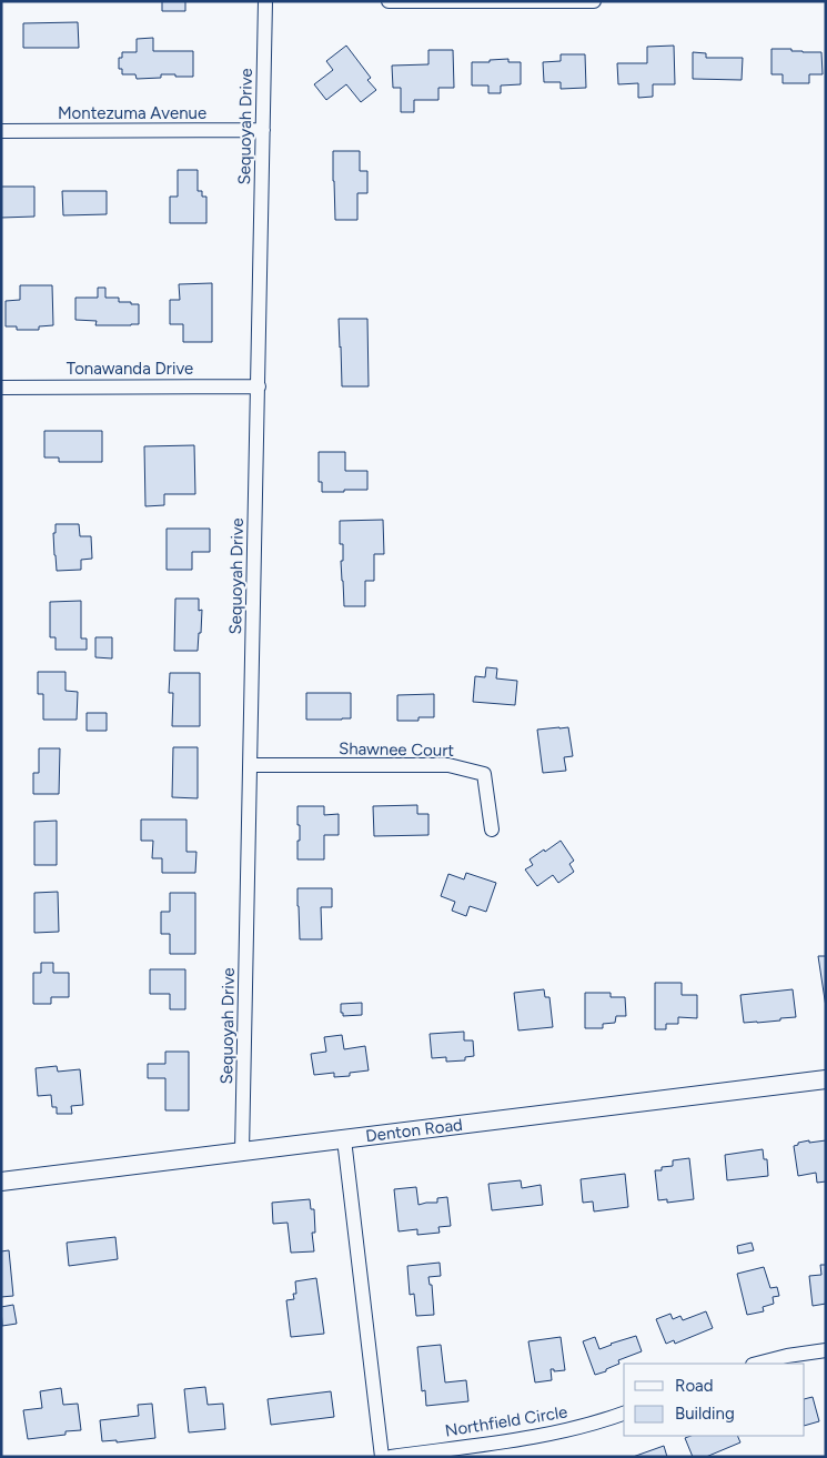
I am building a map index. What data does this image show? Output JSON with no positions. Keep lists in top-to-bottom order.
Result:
{
  "streets": {
    "street": [
      "Montezuma Avenue",
      "Sequoyah Drive",
      "Tonawanda Drive",
      "Shawnee Court",
      "Denton Road",
      "Northfield Circle"
    ]
  },
  "crossings": [
    ["Montezuma Avenue", "Sequoyah Drive"],
    ["Sequoyah Drive", "Tonawanda Drive"],
    ["Sequoyah Drive", "Shawnee Court"],
    ["Sequoyah Drive", "Denton Road"]
  ],
  "legend": ["Road", "Building"]
}
